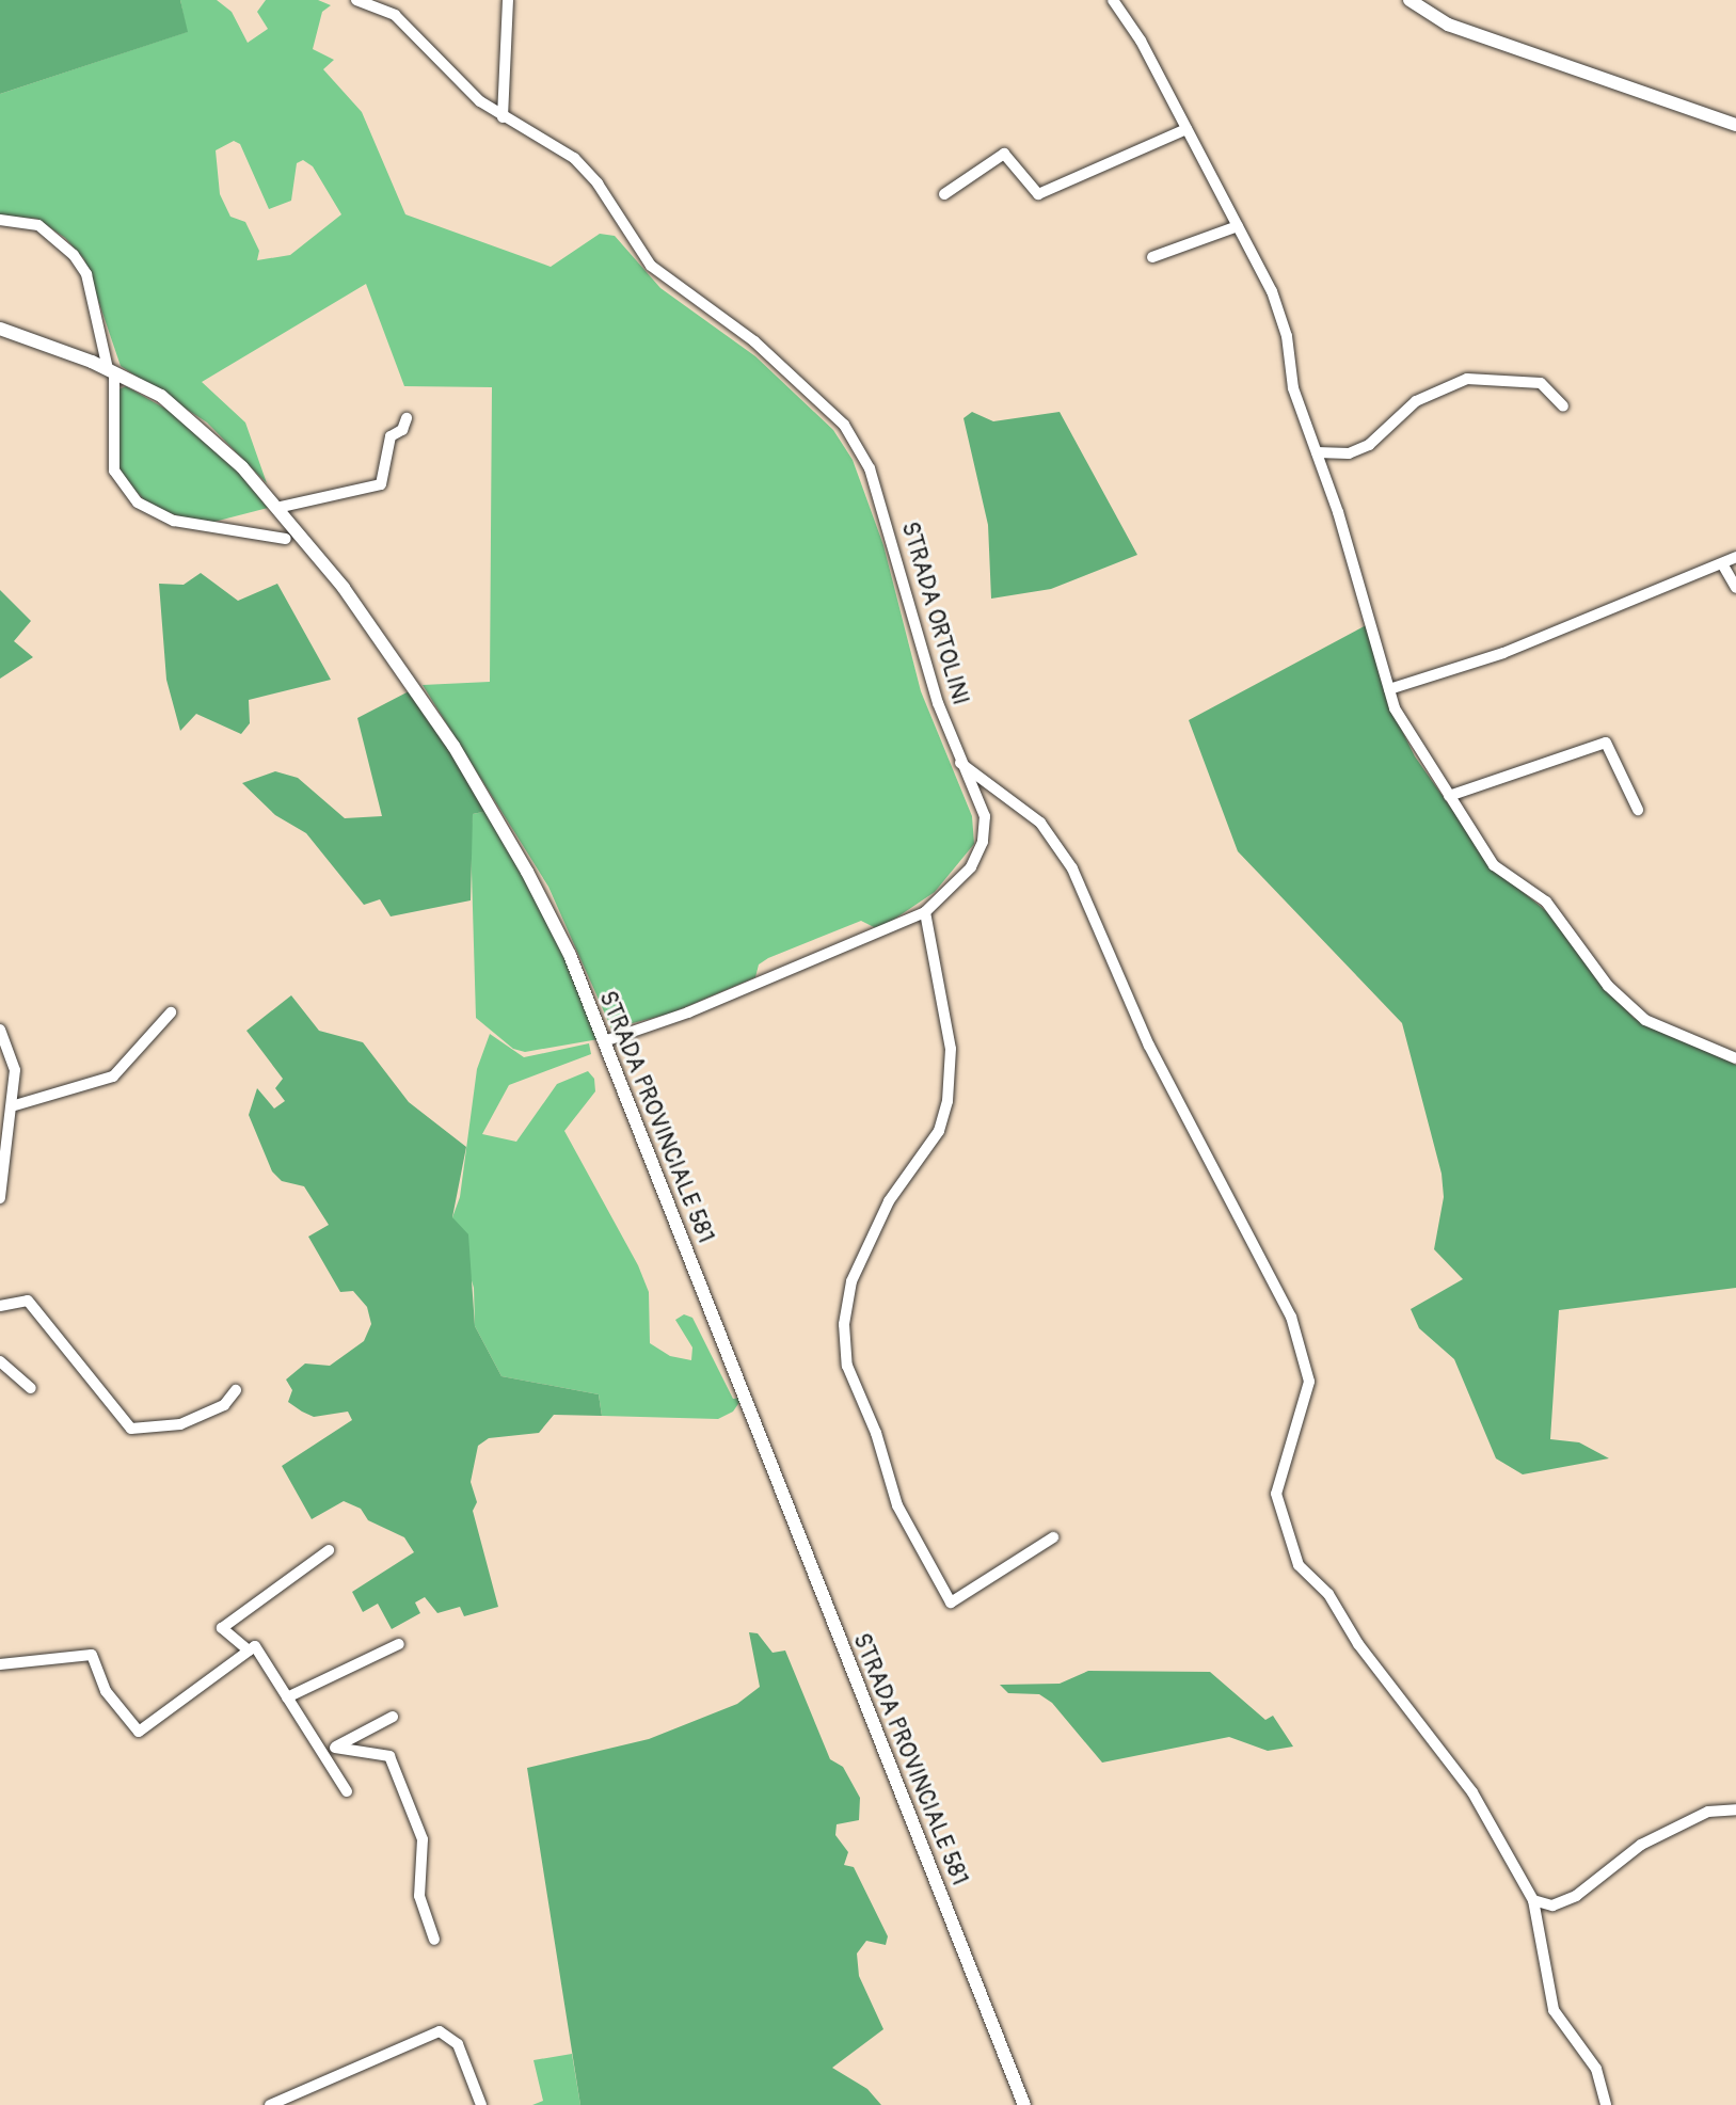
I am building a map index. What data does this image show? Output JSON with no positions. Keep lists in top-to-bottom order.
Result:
{
  "streets": {
    "main road": ["STRADA PROVINCIALE 581"],
    "street": ["STRADA ORTOLINI"]
  },
  "crossings": [
    ["STRADA ORTOLINI", "STRADA PROVINCIALE 581"]
  ]
}
